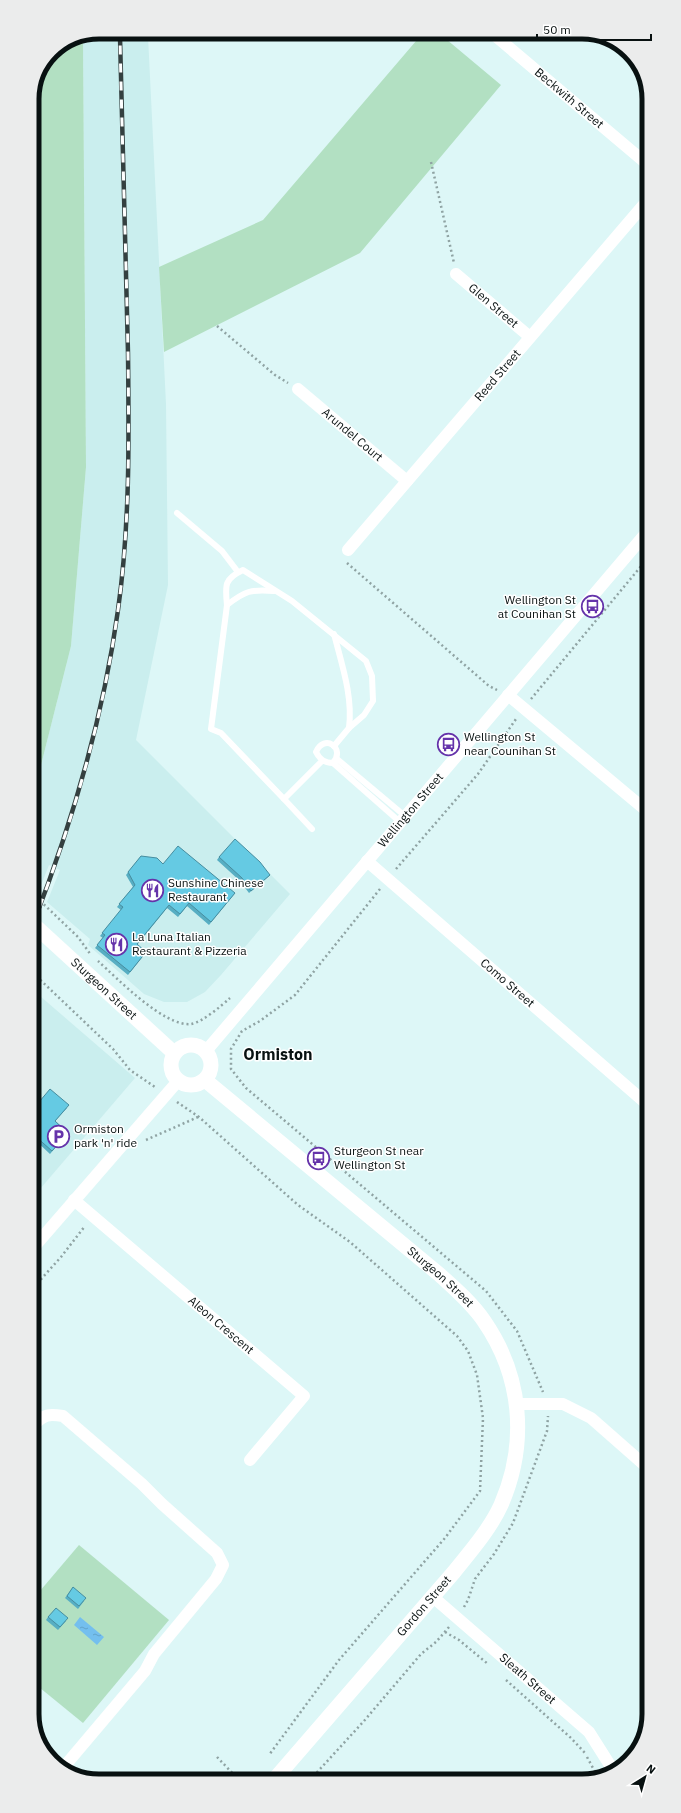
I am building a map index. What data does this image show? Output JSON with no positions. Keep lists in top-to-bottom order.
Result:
{
  "streets": {
    "street": [
      "Beckwith Street",
      "Glen Street",
      "Reed Street",
      "Arundel Court",
      "Wellington Street",
      "Como Street",
      "Sturgeon Street",
      "Aleon Crescent",
      "Gordon Street",
      "Sleath Street"
    ]
  },
  "crossings": [
    ["Glen Street", "Reed Street"],
    ["Reed Street", "Arundel Court"],
    ["Wellington Street", "Como Street"],
    ["Wellington Street", "Sturgeon Street"],
    ["Sturgeon Street", "Gordon Street"],
    ["Gordon Street", "Sleath Street"]
  ],
  "districts": ["Ormiston"],
  "places": {
    "bus stop": ["Wellington St at Counihan St", "Wellington St near Counihan St", "Sturgeon St near Wellington St"],
    "restaurant": ["Sunshine Chinese Restaurant", "La Luna Italian Restaurant & Pizzeria"],
    "parking": ["Ormiston park 'n' ride"]
  },
  "scale_bar": "50 m",
  "north": "top right"
}
